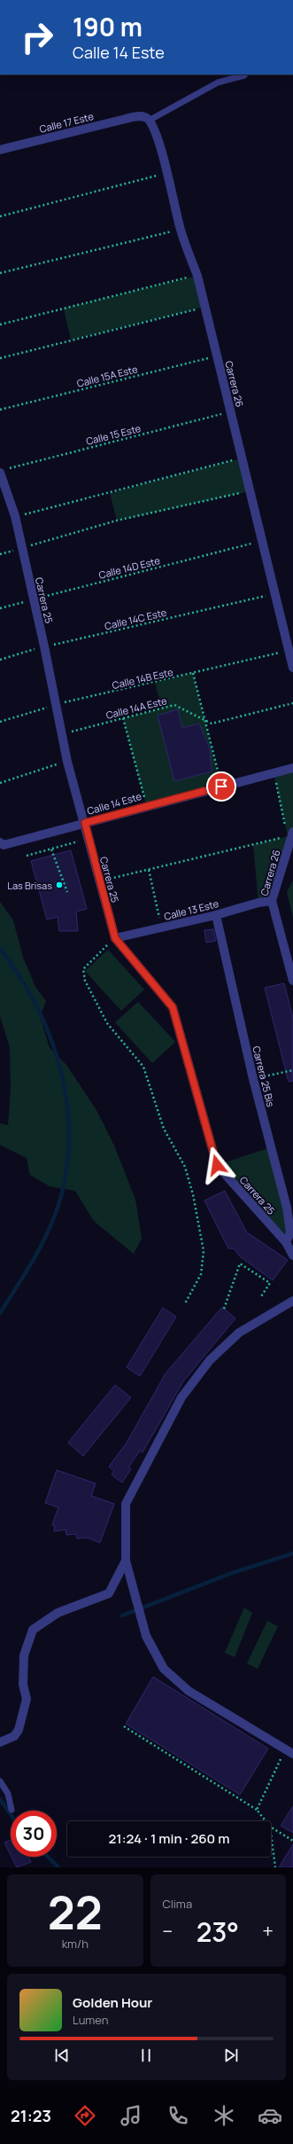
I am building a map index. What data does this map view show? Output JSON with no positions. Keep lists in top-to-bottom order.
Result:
{
  "streets": {
    "street": [
      "Calle 17 Este",
      "Carrera 26",
      "Carrera 25",
      "Calle 14 Este",
      "Calle 13 Este",
      "Carrera 25 Bis"
    ],
    "path": [
      "Calle 15A Este",
      "Calle 15 Este",
      "Calle 14D Este",
      "Calle 14C Este",
      "Calle 14B Este",
      "Calle 14A Este"
    ]
  },
  "crossings": [
    ["Calle 17 Este", "Carrera 26"],
    ["Calle 15A Este", "Carrera 26"],
    ["Carrera 26", "Calle 15 Este"],
    ["Carrera 26", "Calle 14D Este"],
    ["Carrera 26", "Calle 14C Este"],
    ["Carrera 26", "Calle 14B Este"],
    ["Carrera 26", "Calle 13 Este"],
    ["Calle 15 Este", "Carrera 25"],
    ["Calle 14D Este", "Carrera 25"],
    ["Carrera 25", "Calle 14C Este"],
    ["Carrera 25", "Calle 14B Este"],
    ["Carrera 25", "Calle 14A Este"],
    ["Carrera 25", "Calle 14 Este"],
    ["Carrera 25", "Calle 13 Este"],
    ["Carrera 25", "Carrera 25 Bis"],
    ["Calle 13 Este", "Carrera 25 Bis"]
  ],
  "places": ["Las Brisas"],
  "page": {
    "turn": ["190 m", "Calle 14 Este"],
    "limit": "30",
    "trip": "21:24 · 1 min · 260 m",
    "tile": [
      ["22", "km/h"],
      "Clima"
    ],
    "heat": ["−", "23°", "+"],
    "song": ["Golden Hour", "Lumen"],
    "tabs": "21:23"
  }
}
